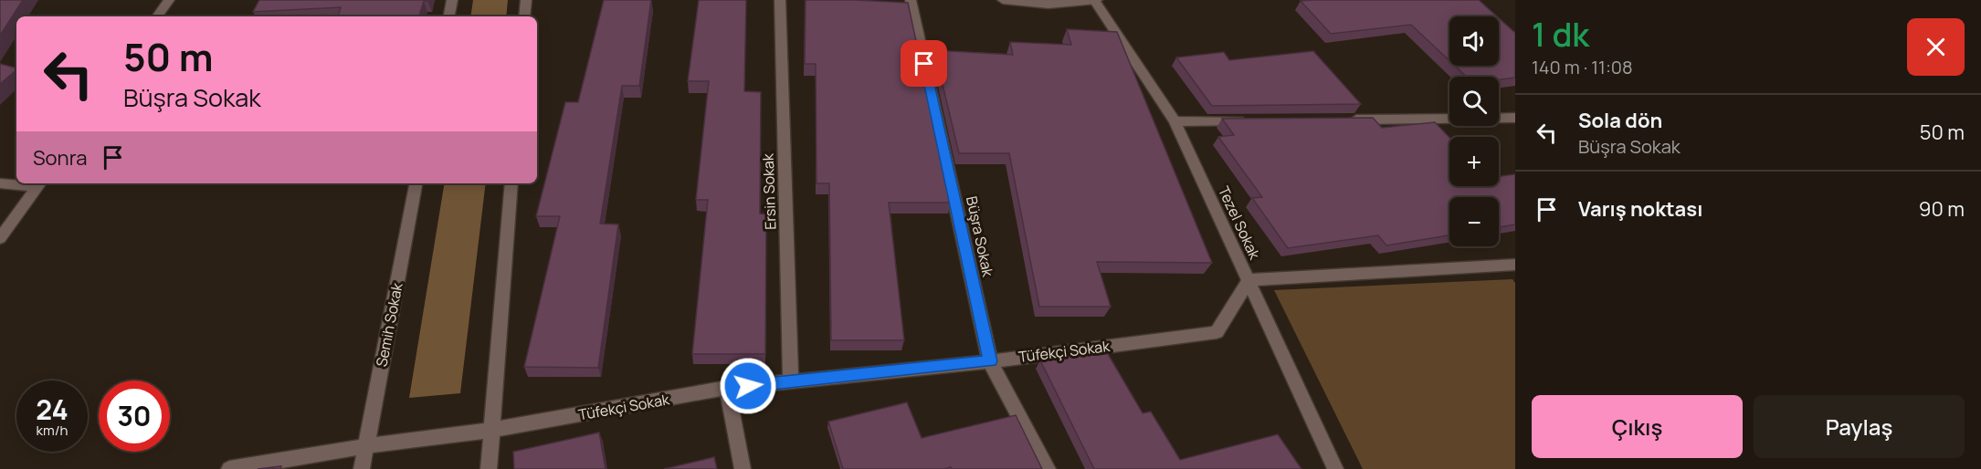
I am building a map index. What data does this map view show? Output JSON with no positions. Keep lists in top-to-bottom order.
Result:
{
  "streets": {
    "street": [
      "Ersin Sokak",
      "Tezel Sokak",
      "Büşra Sokak",
      "Semih Sokak",
      "Tüfekçi Sokak"
    ]
  },
  "crossings": [
    ["Ersin Sokak", "Tüfekçi Sokak"],
    ["Tezel Sokak", "Tüfekçi Sokak"],
    ["Büşra Sokak", "Tüfekçi Sokak"],
    ["Semih Sokak", "Tüfekçi Sokak"]
  ],
  "page": {
    "heading": ["1 dk", "140 m · 11:08"],
    "map_buttons": ["+", "−"],
    "turn": ["50 m", "Büşra Sokak"],
    "list": [
      {
        "name": "Sola dön",
        "note": "Büşra Sokak",
        "value": "50 m"
      },
      {
        "name": "Varış noktası",
        "value": "90 m"
      }
    ],
    "then": "Sonra",
    "speed": "24 km/h",
    "limit": "30",
    "buttons": ["Çıkış", "Paylaş"]
  }
}
